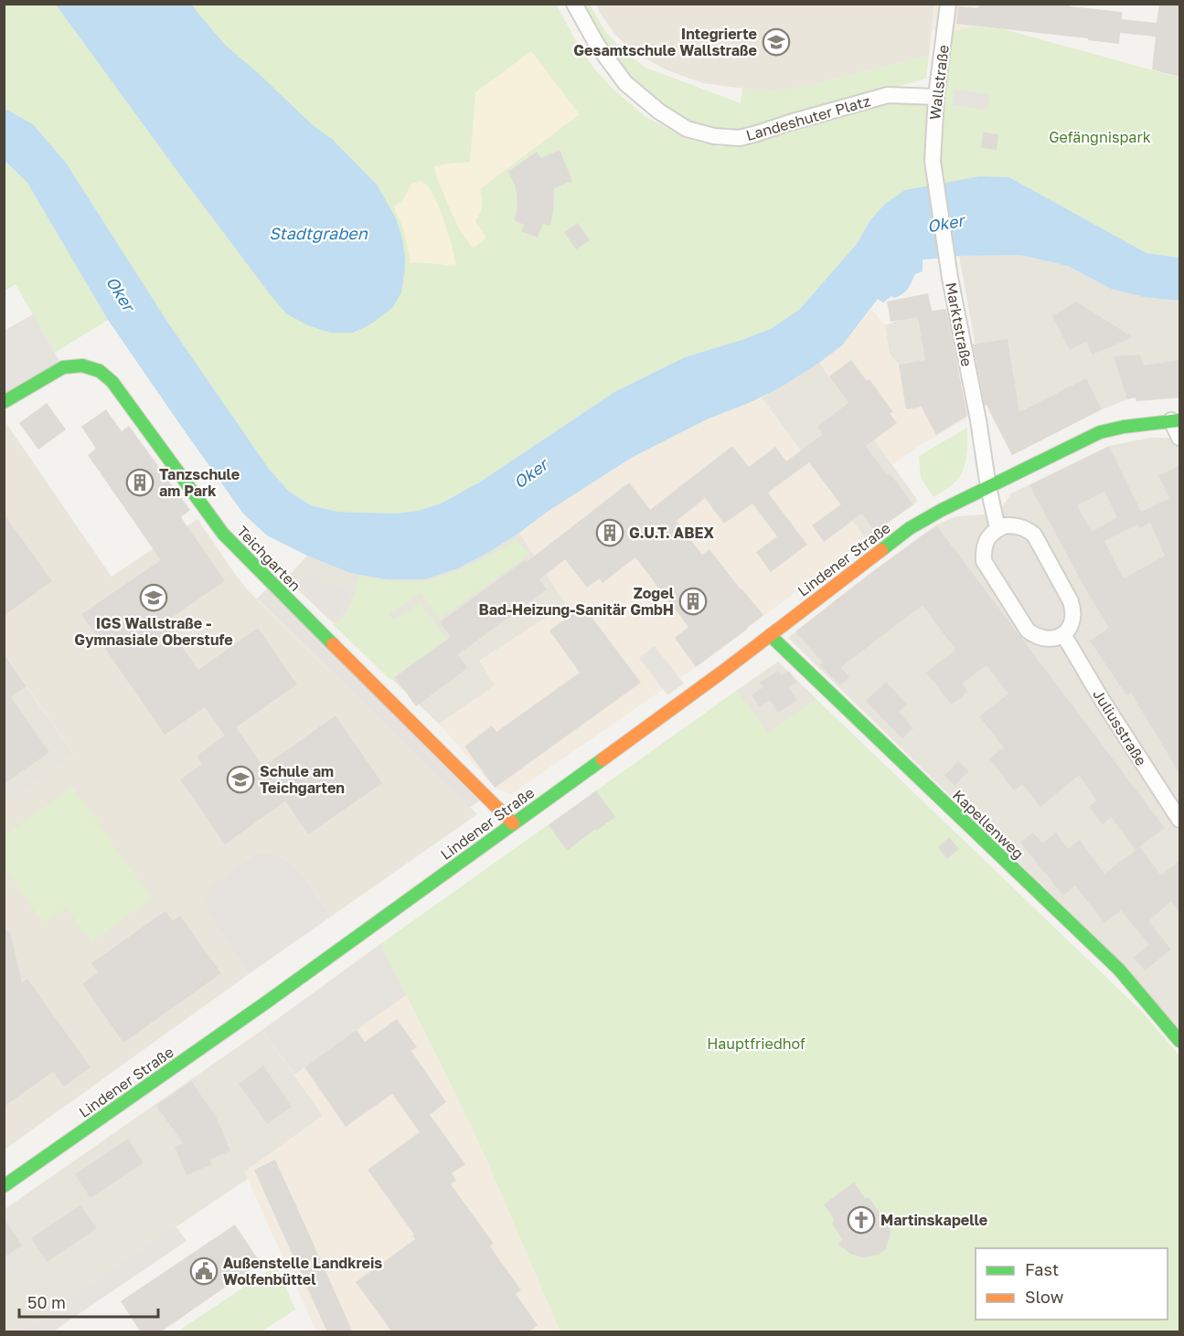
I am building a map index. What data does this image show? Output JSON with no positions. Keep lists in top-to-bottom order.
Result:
{
  "streets": {
    "main road": ["Teichgarten", "Lindener Straße", "Kapellenweg"],
    "street": [
      "Wallstraße",
      "Landeshuter Platz",
      "Marktstraße",
      "Juliusstraße"
    ]
  },
  "crossings": [
    ["Wallstraße", "Landeshuter Platz"],
    ["Wallstraße", "Marktstraße"],
    ["Marktstraße", "Lindener Straße"],
    ["Teichgarten", "Lindener Straße"],
    ["Lindener Straße", "Kapellenweg"]
  ],
  "water": ["Oker", "Stadtgraben"],
  "parks": ["Gefängnispark", "Hauptfriedhof"],
  "places": {
    "school or university": ["Integrierte Gesamtschule Wallstraße", "IGS Wallstraße - Gymnasiale Oberstufe", "Schule am Teichgarten"],
    "building": ["Tanzschule am Park", "G.U.T. ABEX", "Zogel Bad-Heizung-Sanitär GmbH"],
    "church": ["Martinskapelle"],
    "public building": ["Außenstelle Landkreis Wolfenbüttel"]
  },
  "legend": ["Fast", "Slow"],
  "scale_bar": "50 m"
}
